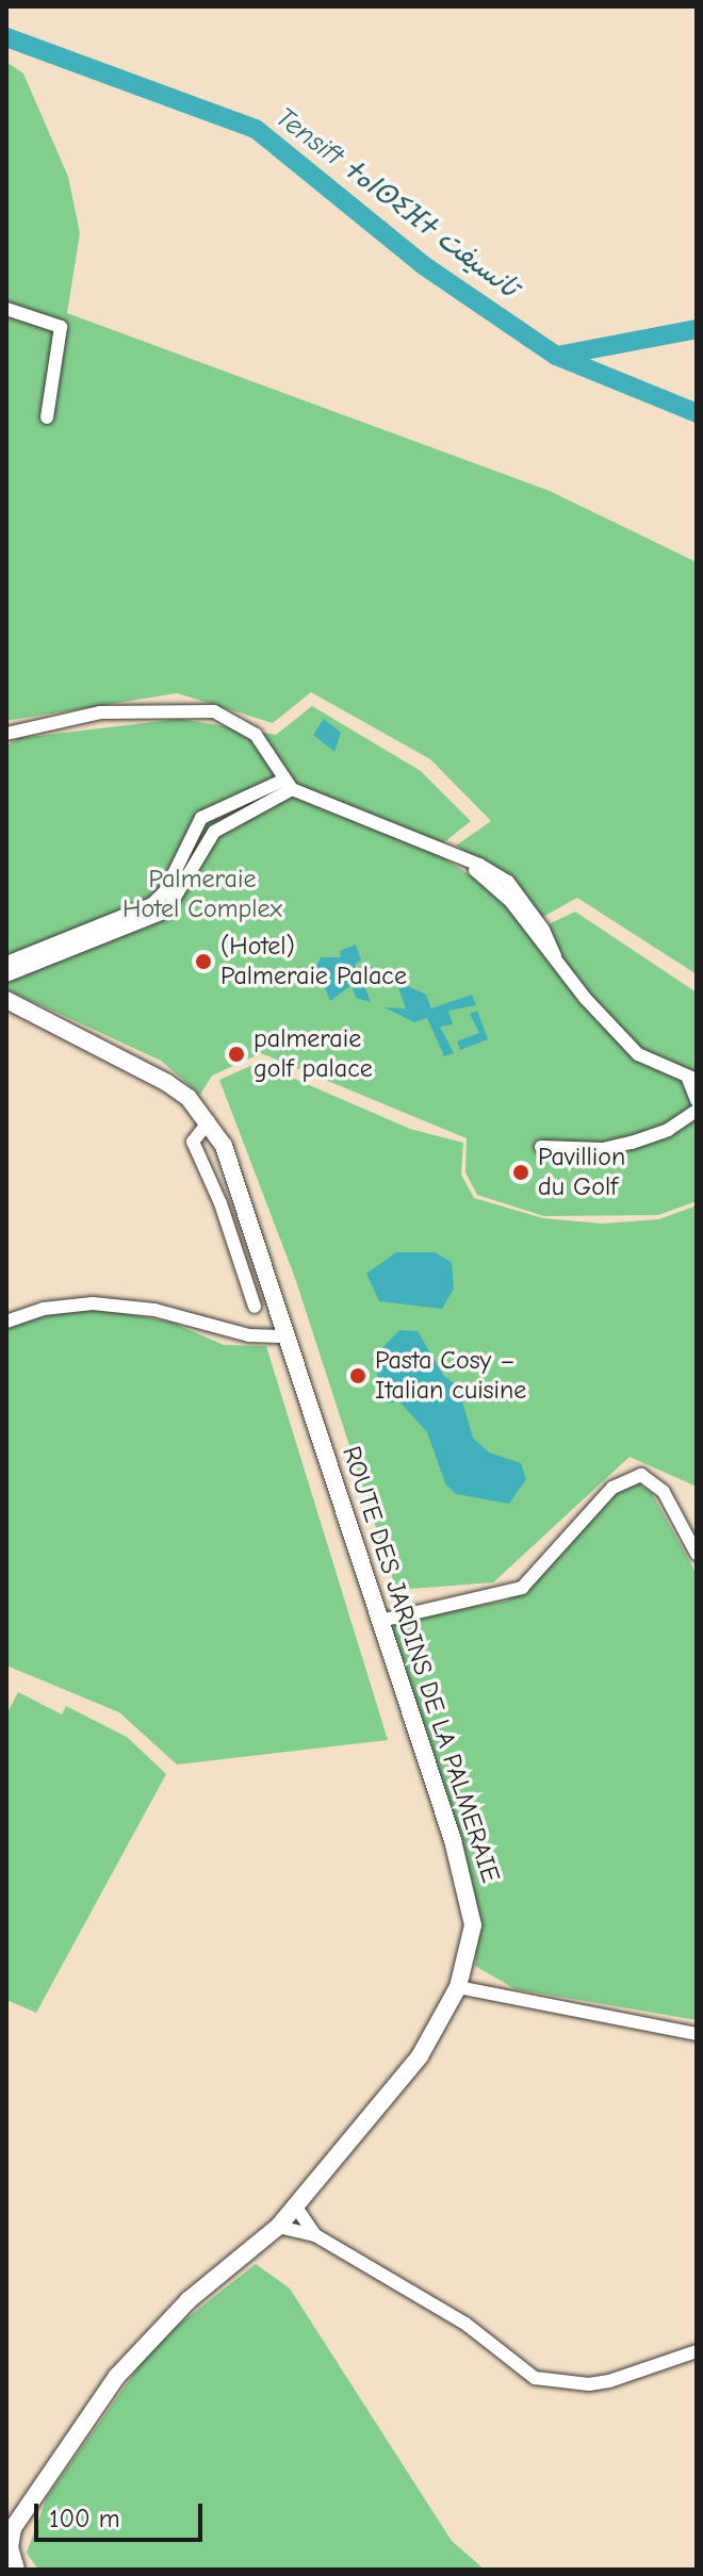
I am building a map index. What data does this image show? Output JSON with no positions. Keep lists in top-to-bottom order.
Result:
{
  "streets": {
    "street": ["ROUTE DES JARDINS DE LA PALMERAIE"]
  },
  "water": ["Tensift ⵜⴰⵏⵙⵉⴼⵜ تانسيفت"],
  "parks": ["Palmeraie Hotel Complex"],
  "places": [
    "(Hotel) Palmeraie Palace",
    "palmeraie golf palace",
    "Pavillion du Golf",
    "Pasta Cosy – Italian cuisine"
  ],
  "scale_bar": "100 m"
}
